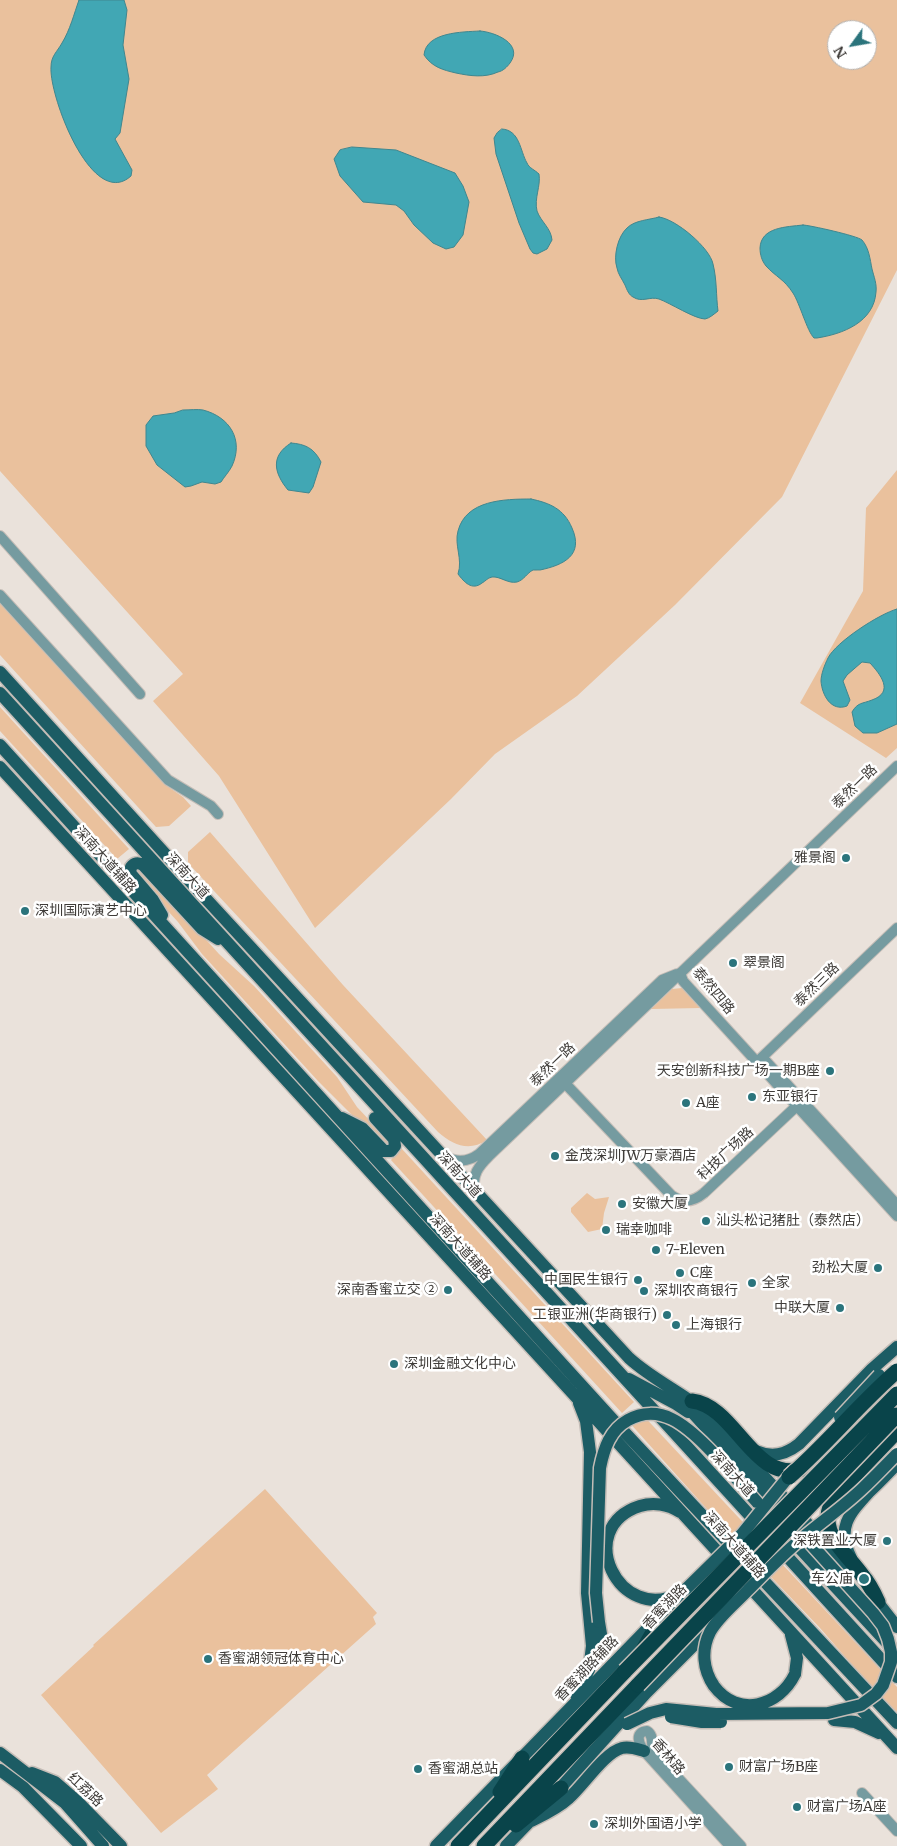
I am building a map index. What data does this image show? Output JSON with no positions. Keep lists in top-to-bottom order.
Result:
{
  "streets": {
    "highway": ["香蜜湖路"],
    "main road": [
      "深南大道辅路",
      "深南大道",
      "香蜜湖路辅路",
      "红荔路"
    ],
    "street": [
      "泰然一路",
      "泰然三路",
      "泰然四路",
      "科技广场路",
      "香林路"
    ]
  },
  "crossings": [
    ["泰然一路", "泰然四路"],
    ["泰然一路", "科技广场路"],
    ["泰然三路", "泰然四路"],
    ["泰然四路", "科技广场路"],
    ["香蜜湖路", "香蜜湖路辅路"]
  ],
  "places": [
    "雅景阁",
    "深圳国际演艺中心",
    "翠景阁",
    "天安创新科技广场一期B座",
    "东亚银行",
    "A座",
    "金茂深圳JW万豪酒店",
    "安徽大厦",
    "汕头松记猪肚（泰然店）",
    "瑞幸咖啡",
    "7-Eleven",
    "劲松大厦",
    "C座",
    "中国民生银行",
    "全家",
    "深南香蜜立交 ②",
    "深圳农商银行",
    "中联大厦",
    "工银亚洲(华商银行)",
    "上海银行",
    "深圳金融文化中心",
    "深铁置业大厦",
    "车公庙",
    "香蜜湖领冠体育中心",
    "财富广场B座",
    "香蜜湖总站",
    "财富广场A座",
    "深圳外国语小学"
  ],
  "north": "bottom left"
}
